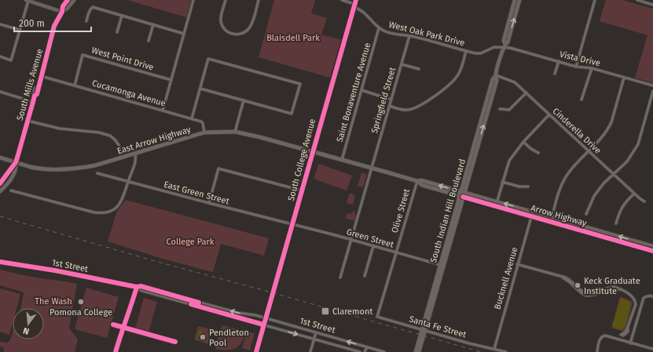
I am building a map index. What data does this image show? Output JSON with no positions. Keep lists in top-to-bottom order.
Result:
{
  "streets": {
    "main road": [
      "South Mills Avenue",
      "East Arrow Highway",
      "South Indian Hill Boulevard",
      "Arrow Highway"
    ],
    "street": [
      "West Oak Park Drive",
      "West Point Drive",
      "Vista Drive",
      "Saint Bonaventure Avenue",
      "Cucamonga Avenue",
      "Springfield Street",
      "Cinderella Drive",
      "South College Avenue",
      "East Green Street",
      "Olive Street",
      "Green Street",
      "1st Street",
      "Bucknell Avenue",
      "Santa Fe Street"
    ]
  },
  "crossings": [
    ["West Oak Park Drive", "Vista Drive"],
    ["West Oak Park Drive", "Saint Bonaventure Avenue"],
    ["West Oak Park Drive", "Springfield Street"],
    ["West Oak Park Drive", "South College Avenue"],
    ["West Oak Park Drive", "South Indian Hill Boulevard"],
    ["West Point Drive", "Cucamonga Avenue"],
    ["Vista Drive", "South Indian Hill Boulevard"],
    ["South Mills Avenue", "Cucamonga Avenue"],
    ["South Mills Avenue", "East Arrow Highway"],
    ["Saint Bonaventure Avenue", "Arrow Highway"],
    ["Cucamonga Avenue", "East Arrow Highway"],
    ["Springfield Street", "Arrow Highway"],
    ["Springfield Street", "Green Street"],
    ["Cinderella Drive", "South Indian Hill Boulevard"],
    ["East Arrow Highway", "South College Avenue"],
    ["East Arrow Highway", "Arrow Highway"],
    ["South College Avenue", "East Green Street"],
    ["South College Avenue", "Arrow Highway"],
    ["South College Avenue", "Green Street"],
    ["South College Avenue", "1st Street"],
    ["East Green Street", "Green Street"],
    ["Olive Street", "Arrow Highway"],
    ["Olive Street", "Green Street"],
    ["Olive Street", "Santa Fe Street"],
    ["South Indian Hill Boulevard", "Arrow Highway"],
    ["South Indian Hill Boulevard", "Green Street"],
    ["South Indian Hill Boulevard", "Santa Fe Street"],
    ["Arrow Highway", "Bucknell Avenue"],
    ["Bucknell Avenue", "Santa Fe Street"]
  ],
  "parks": ["Blaisdell Park", "College Park", "The Wash"],
  "places": {
    "other": ["Keck Graduate Institute", "Pomona College", "Pendleton Pool"],
    "transit": ["Claremont"]
  },
  "scale_bar": "200 m",
  "north": "bottom"
}
